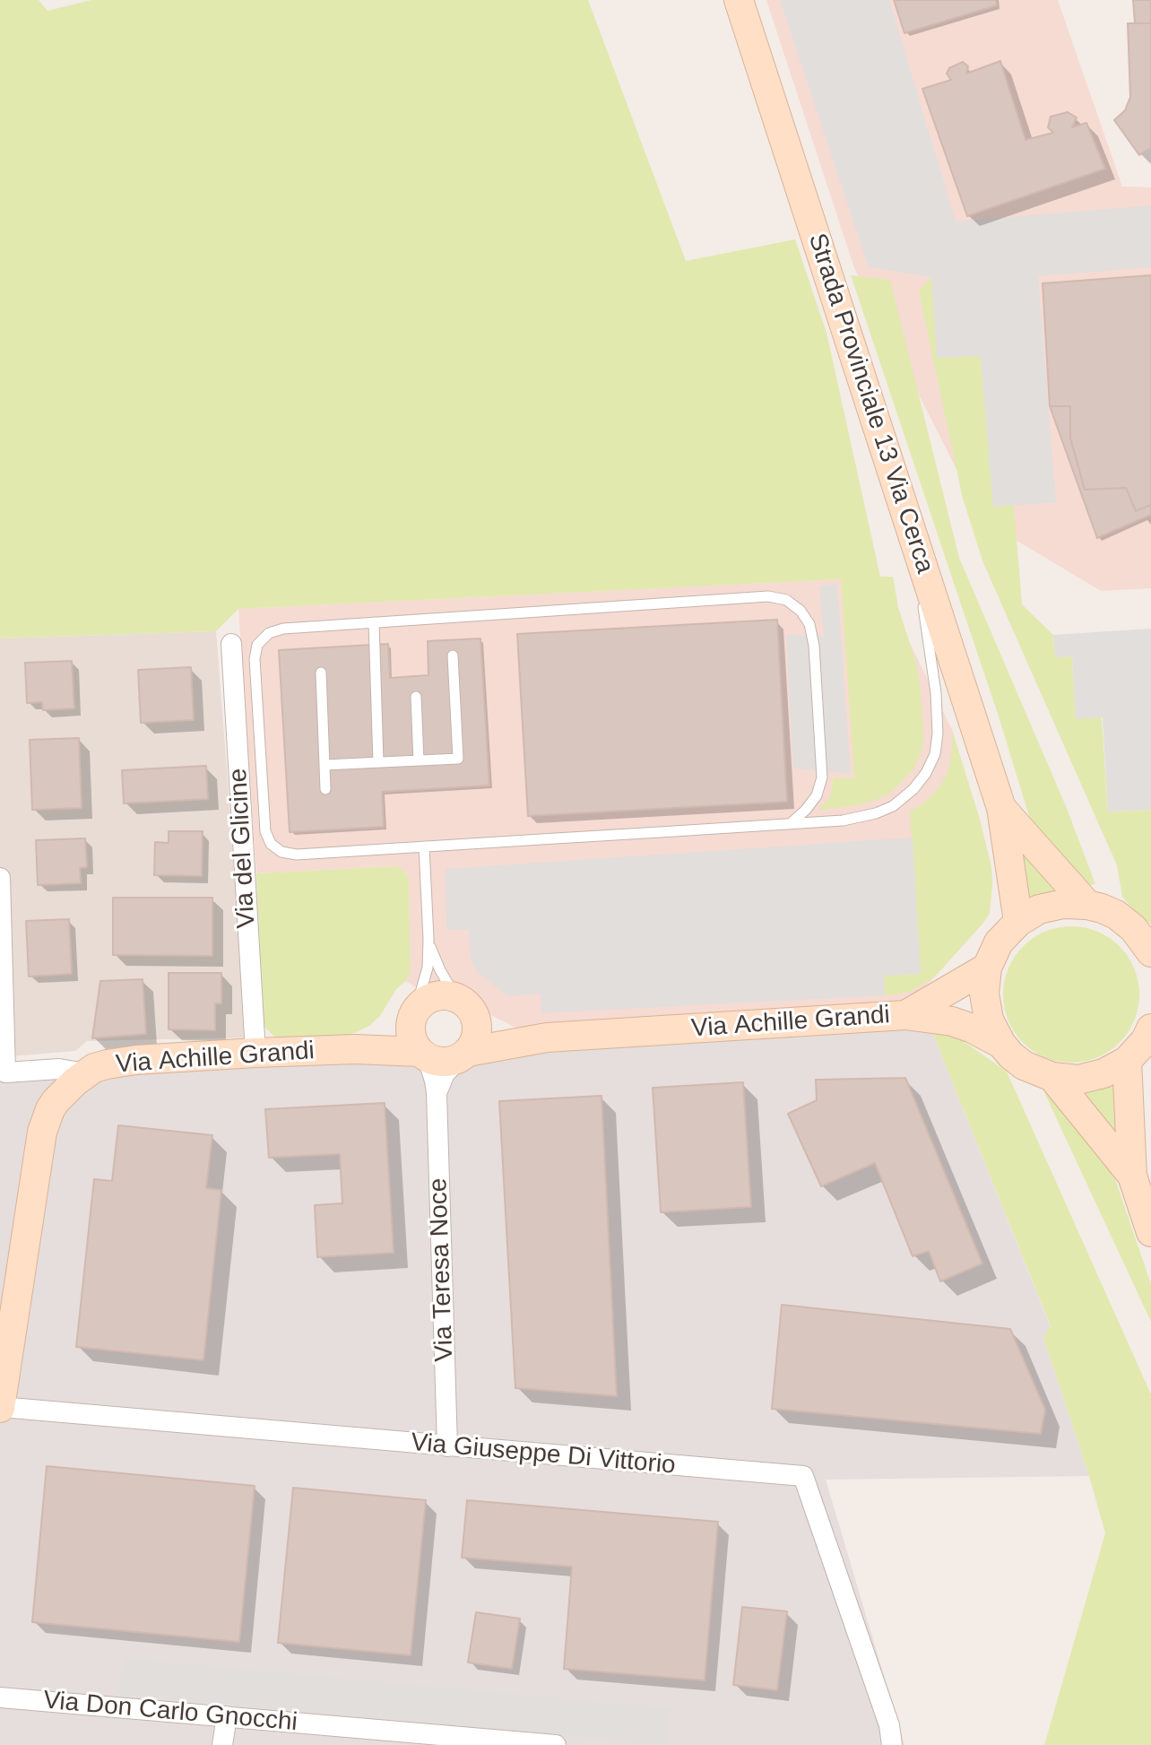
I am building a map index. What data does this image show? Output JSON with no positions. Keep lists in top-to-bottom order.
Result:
{
  "streets": {
    "street": [
      "Strada Provinciale 13 Via Cerca",
      "Via del Glicine",
      "Via Achille Grandi",
      "Via Teresa Noce",
      "Via Giuseppe Di Vittorio",
      "Via Don Carlo Gnocchi"
    ]
  },
  "crossings": [
    ["Strada Provinciale 13 Via Cerca", "Via Achille Grandi"],
    ["Via del Glicine", "Via Achille Grandi"],
    ["Via Achille Grandi", "Via Teresa Noce"],
    ["Via Achille Grandi", "Via Giuseppe Di Vittorio"],
    ["Via Teresa Noce", "Via Giuseppe Di Vittorio"]
  ]
}
